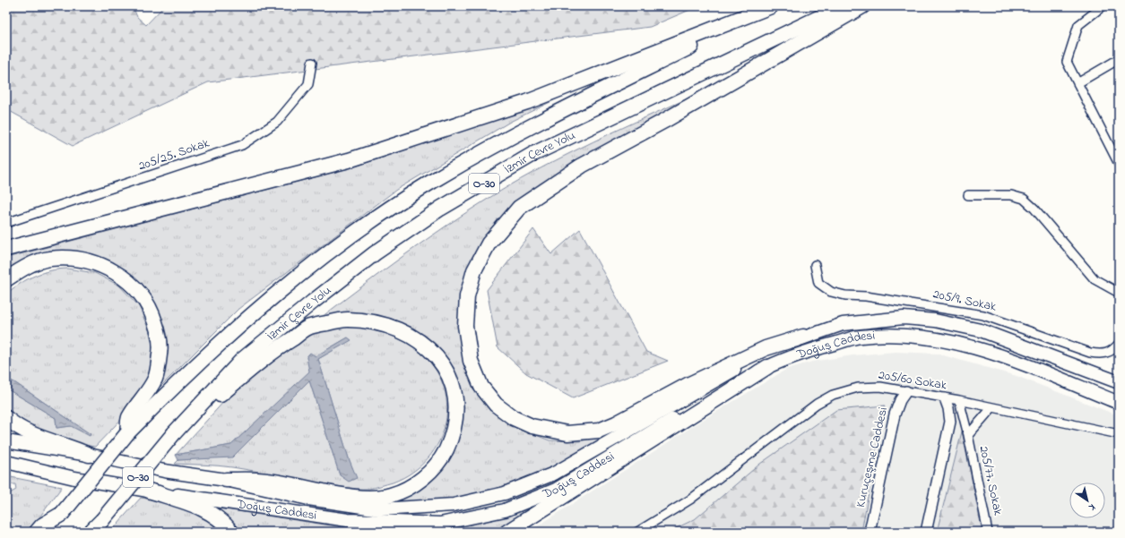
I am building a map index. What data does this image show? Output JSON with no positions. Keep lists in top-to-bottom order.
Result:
{
  "streets": {
    "highway": ["İzmir Çevre Yolu", "O-30"],
    "main road": ["Doğuş Caddesi"],
    "street": [
      "205/25. Sokak",
      "205/9. Sokak",
      "205/60 Sokak",
      "Kuruçeşme Caddesi",
      "205/77. Sokak"
    ]
  },
  "crossings": [
    ["İzmir Çevre Yolu", "O-30"],
    ["205/60 Sokak", "Kuruçeşme Caddesi"],
    ["205/60 Sokak", "205/77. Sokak"]
  ],
  "north": "bottom right"
}
